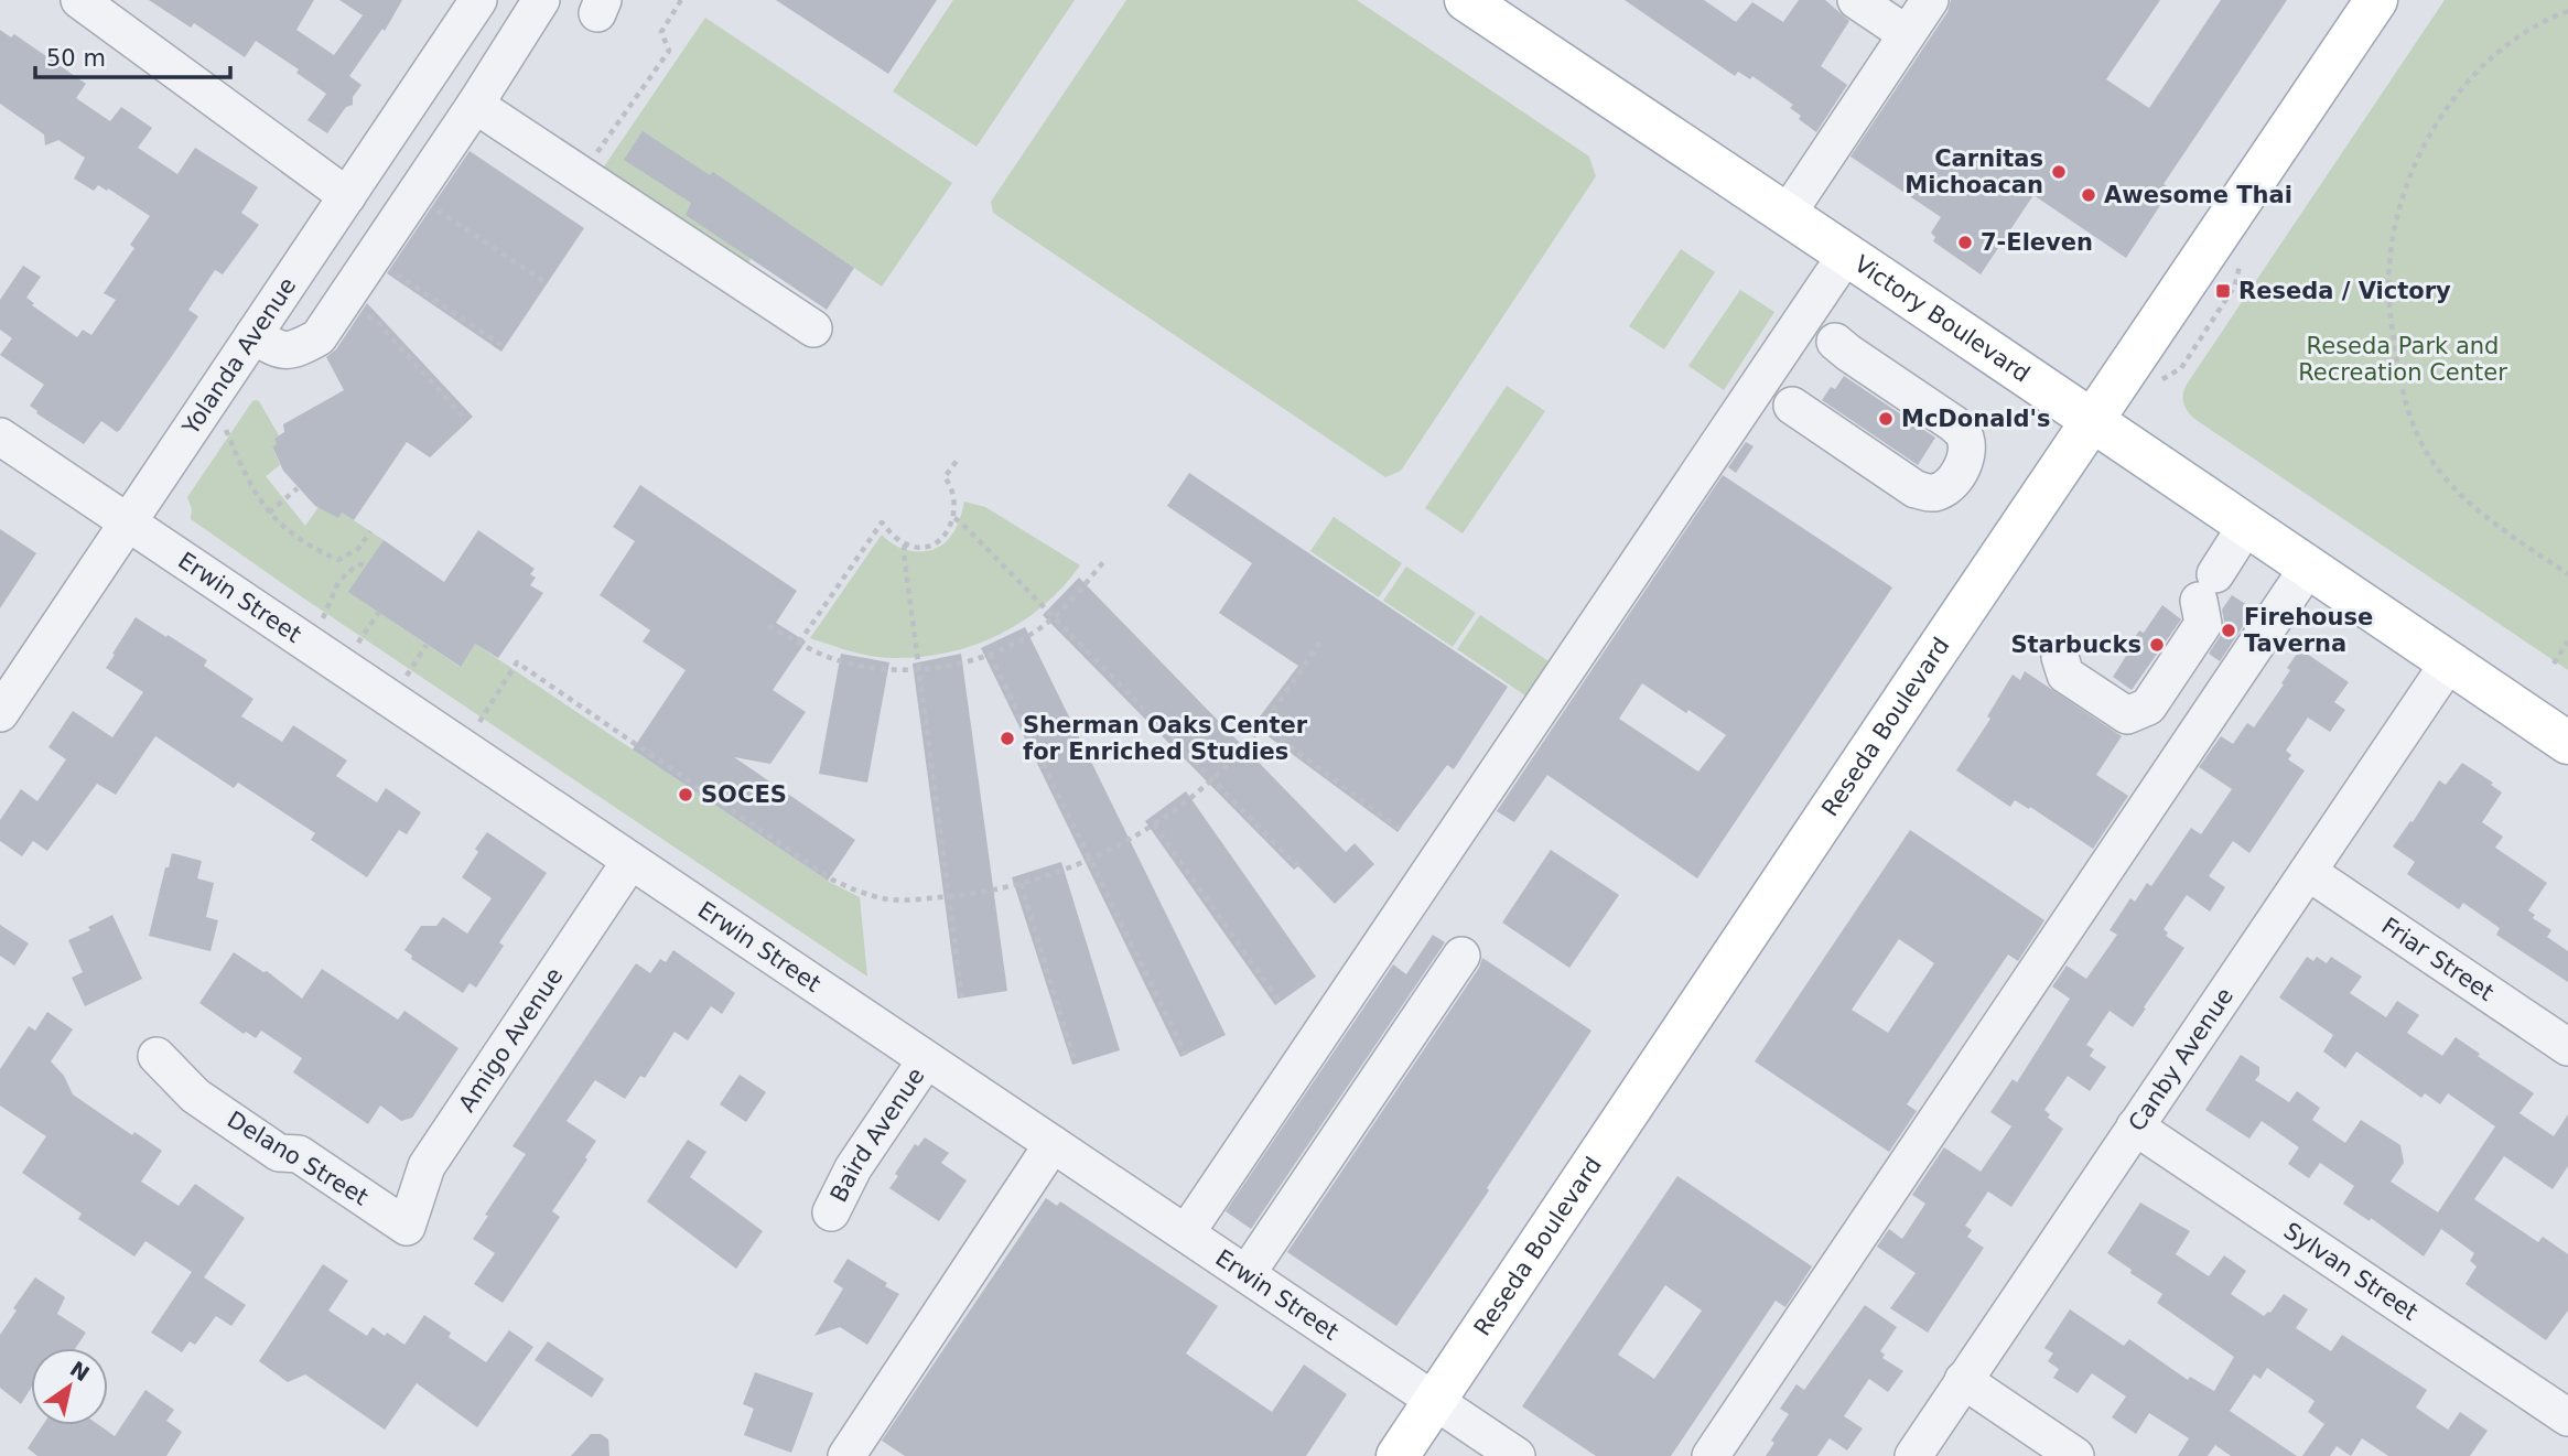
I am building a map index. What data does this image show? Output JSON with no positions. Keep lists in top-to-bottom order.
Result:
{
  "streets": {
    "main road": ["Victory Boulevard", "Reseda Boulevard"],
    "street": [
      "Yolanda Avenue",
      "Erwin Street",
      "Friar Street",
      "Amigo Avenue",
      "Canby Avenue",
      "Baird Avenue",
      "Delano Street",
      "Sylvan Street"
    ]
  },
  "crossings": [
    ["Victory Boulevard", "Reseda Boulevard"],
    ["Victory Boulevard", "Canby Avenue"],
    ["Yolanda Avenue", "Erwin Street"],
    ["Erwin Street", "Reseda Boulevard"],
    ["Erwin Street", "Amigo Avenue"],
    ["Erwin Street", "Baird Avenue"],
    ["Friar Street", "Canby Avenue"],
    ["Amigo Avenue", "Delano Street"],
    ["Canby Avenue", "Sylvan Street"]
  ],
  "parks": ["Reseda Park and Recreation Center"],
  "places": {
    "other": [
      "Carnitas Michoacan",
      "Awesome Thai",
      "7-Eleven",
      "McDonald's",
      "Firehouse Taverna",
      "Starbucks",
      "Sherman Oaks Center for Enriched Studies",
      "SOCES"
    ],
    "transit": ["Reseda / Victory"]
  },
  "scale_bar": "50 m",
  "north": "top right"
}
